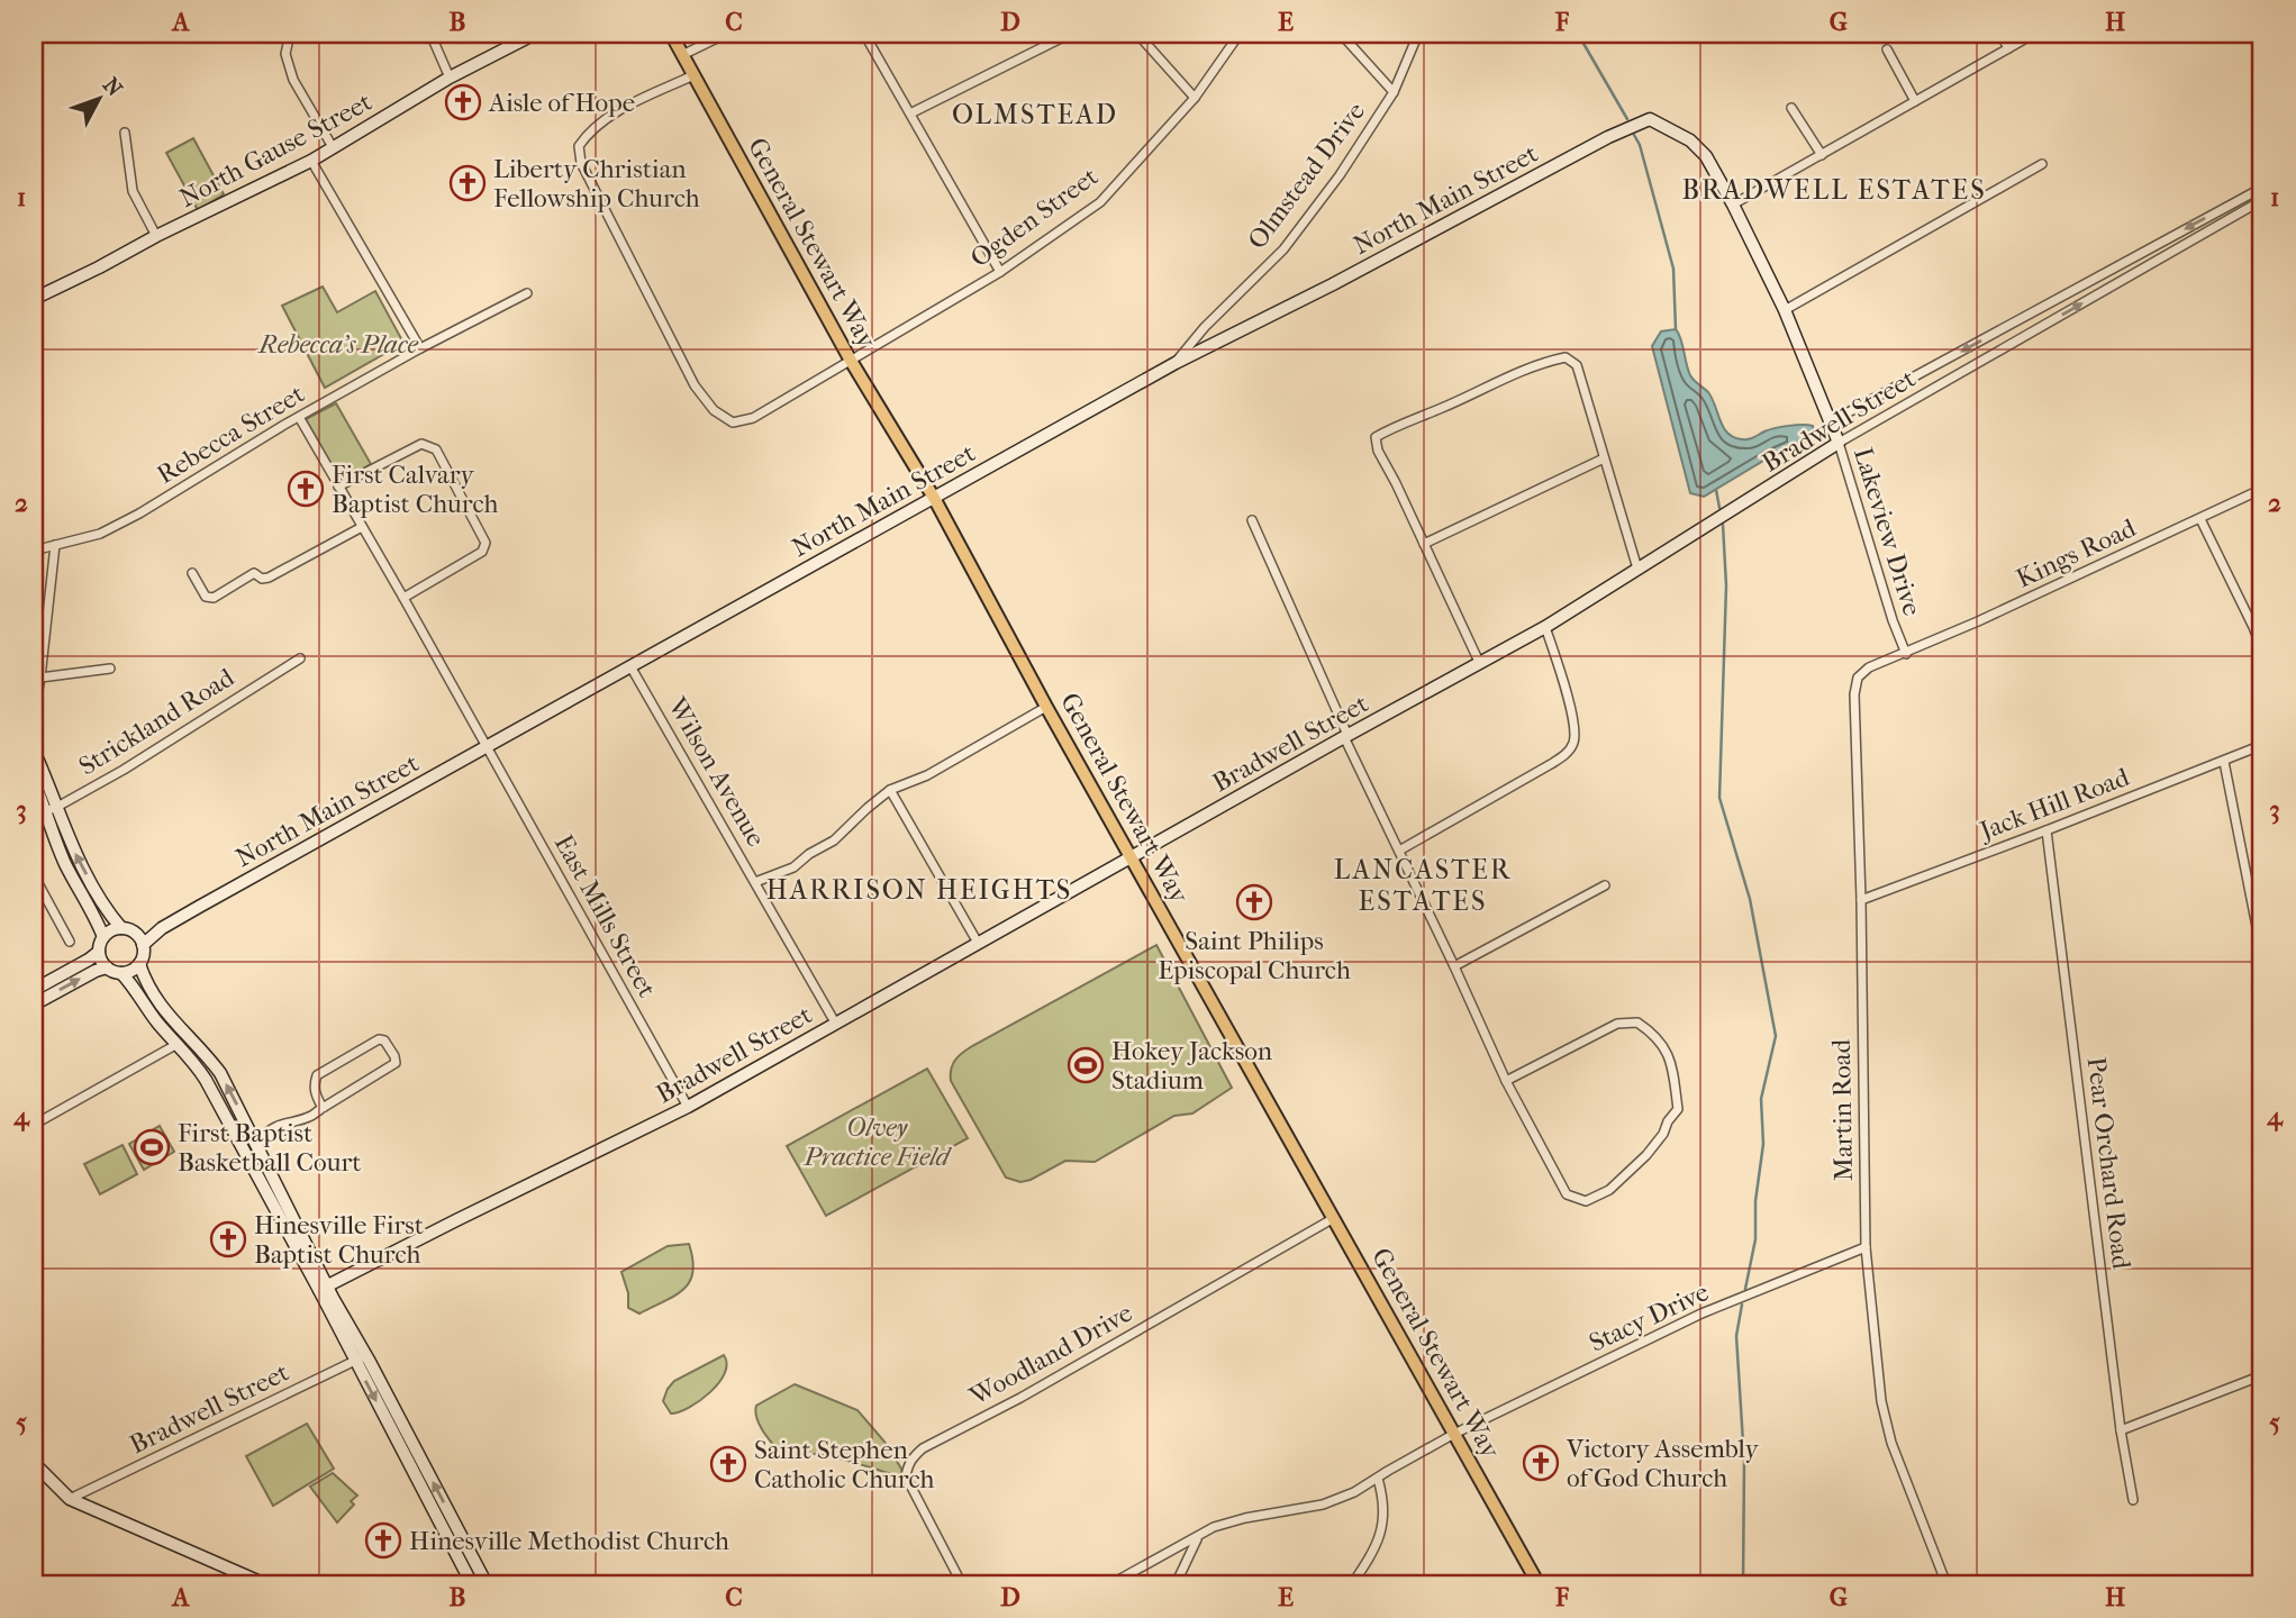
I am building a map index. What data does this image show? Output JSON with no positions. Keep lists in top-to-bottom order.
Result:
{
  "streets": {
    "main road": ["General Stewart Way"],
    "street": [
      "North Gause Street",
      "Olmstead Drive",
      "North Main Street",
      "Ogden Street",
      "Bradwell Street",
      "Rebecca Street",
      "Lakeview Drive",
      "Kings Road",
      "Strickland Road",
      "Wilson Avenue",
      "Jack Hill Road",
      "East Mills Street",
      "Martin Road",
      "Pear Orchard Road",
      "Stacy Drive",
      "Woodland Drive"
    ]
  },
  "crossings": [
    ["Olmstead Drive", "North Main Street"],
    ["North Main Street", "General Stewart Way"],
    ["North Main Street", "Lakeview Drive"],
    ["North Main Street", "Wilson Avenue"],
    ["North Main Street", "East Mills Street"],
    ["Ogden Street", "General Stewart Way"],
    ["General Stewart Way", "Bradwell Street"],
    ["General Stewart Way", "Stacy Drive"],
    ["General Stewart Way", "Woodland Drive"],
    ["Bradwell Street", "Lakeview Drive"],
    ["Bradwell Street", "Wilson Avenue"],
    ["Bradwell Street", "East Mills Street"],
    ["Rebecca Street", "East Mills Street"],
    ["Lakeview Drive", "Kings Road"],
    ["Lakeview Drive", "Martin Road"],
    ["Kings Road", "Martin Road"],
    ["Jack Hill Road", "Martin Road"],
    ["Jack Hill Road", "Pear Orchard Road"],
    ["Martin Road", "Stacy Drive"]
  ],
  "districts": [
    "OLMSTEAD",
    "BRADWELL ESTATES",
    "LANCASTER ESTATES",
    "HARRISON HEIGHTS"
  ],
  "parks": ["Rebecca's Place", "Olvey Practice Field"],
  "places": {
    "church": [
      "Aisle of Hope",
      "Liberty Christian Fellowship Church",
      "First Calvary Baptist Church",
      "Saint Philips Episcopal Church",
      "Hinesville First Baptist Church",
      "Victory Assembly of God Church",
      "Saint Stephen Catholic Church",
      "Hinesville Methodist Church"
    ],
    "sports": ["Hokey Jackson Stadium", "First Baptist Basketball Court"]
  },
  "north": "top right",
  "grid": {
    "columns": [
      "A",
      "B",
      "C",
      "D",
      "E",
      "F",
      "G",
      "H"
    ],
    "rows": [
      "1",
      "2",
      "3",
      "4",
      "5"
    ]
  }
}
